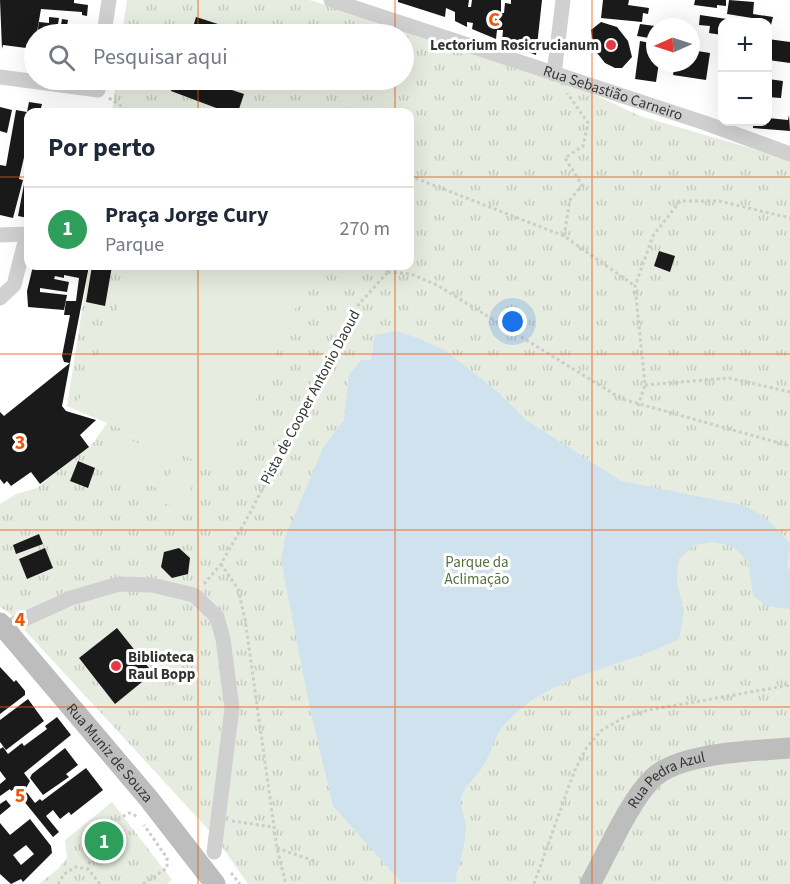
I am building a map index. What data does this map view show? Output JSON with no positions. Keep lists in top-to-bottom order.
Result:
{
  "streets": {
    "street": ["Rua Sebastião Carneiro", "Rua Muniz de Souza", "Rua Pedra Azul"],
    "path": ["Pista de Cooper Antonio Daoud"]
  },
  "parks": ["Parque da Aclimação"],
  "places": ["Lectorium Rosicrucianum", "Biblioteca Raul Bopp"],
  "north": "left",
  "page": {
    "map_buttons": ["+", "−"],
    "search": "Pesquisar aqui",
    "heading": "Por perto",
    "list": [
      {
        "mark": "1",
        "name": "Praça Jorge Cury",
        "note": "Parque",
        "value": "270 m"
      }
    ],
    "pins": "1"
  },
  "grid": {
    "columns": ["C"],
    "rows": ["3", "4", "5"]
  }
}
